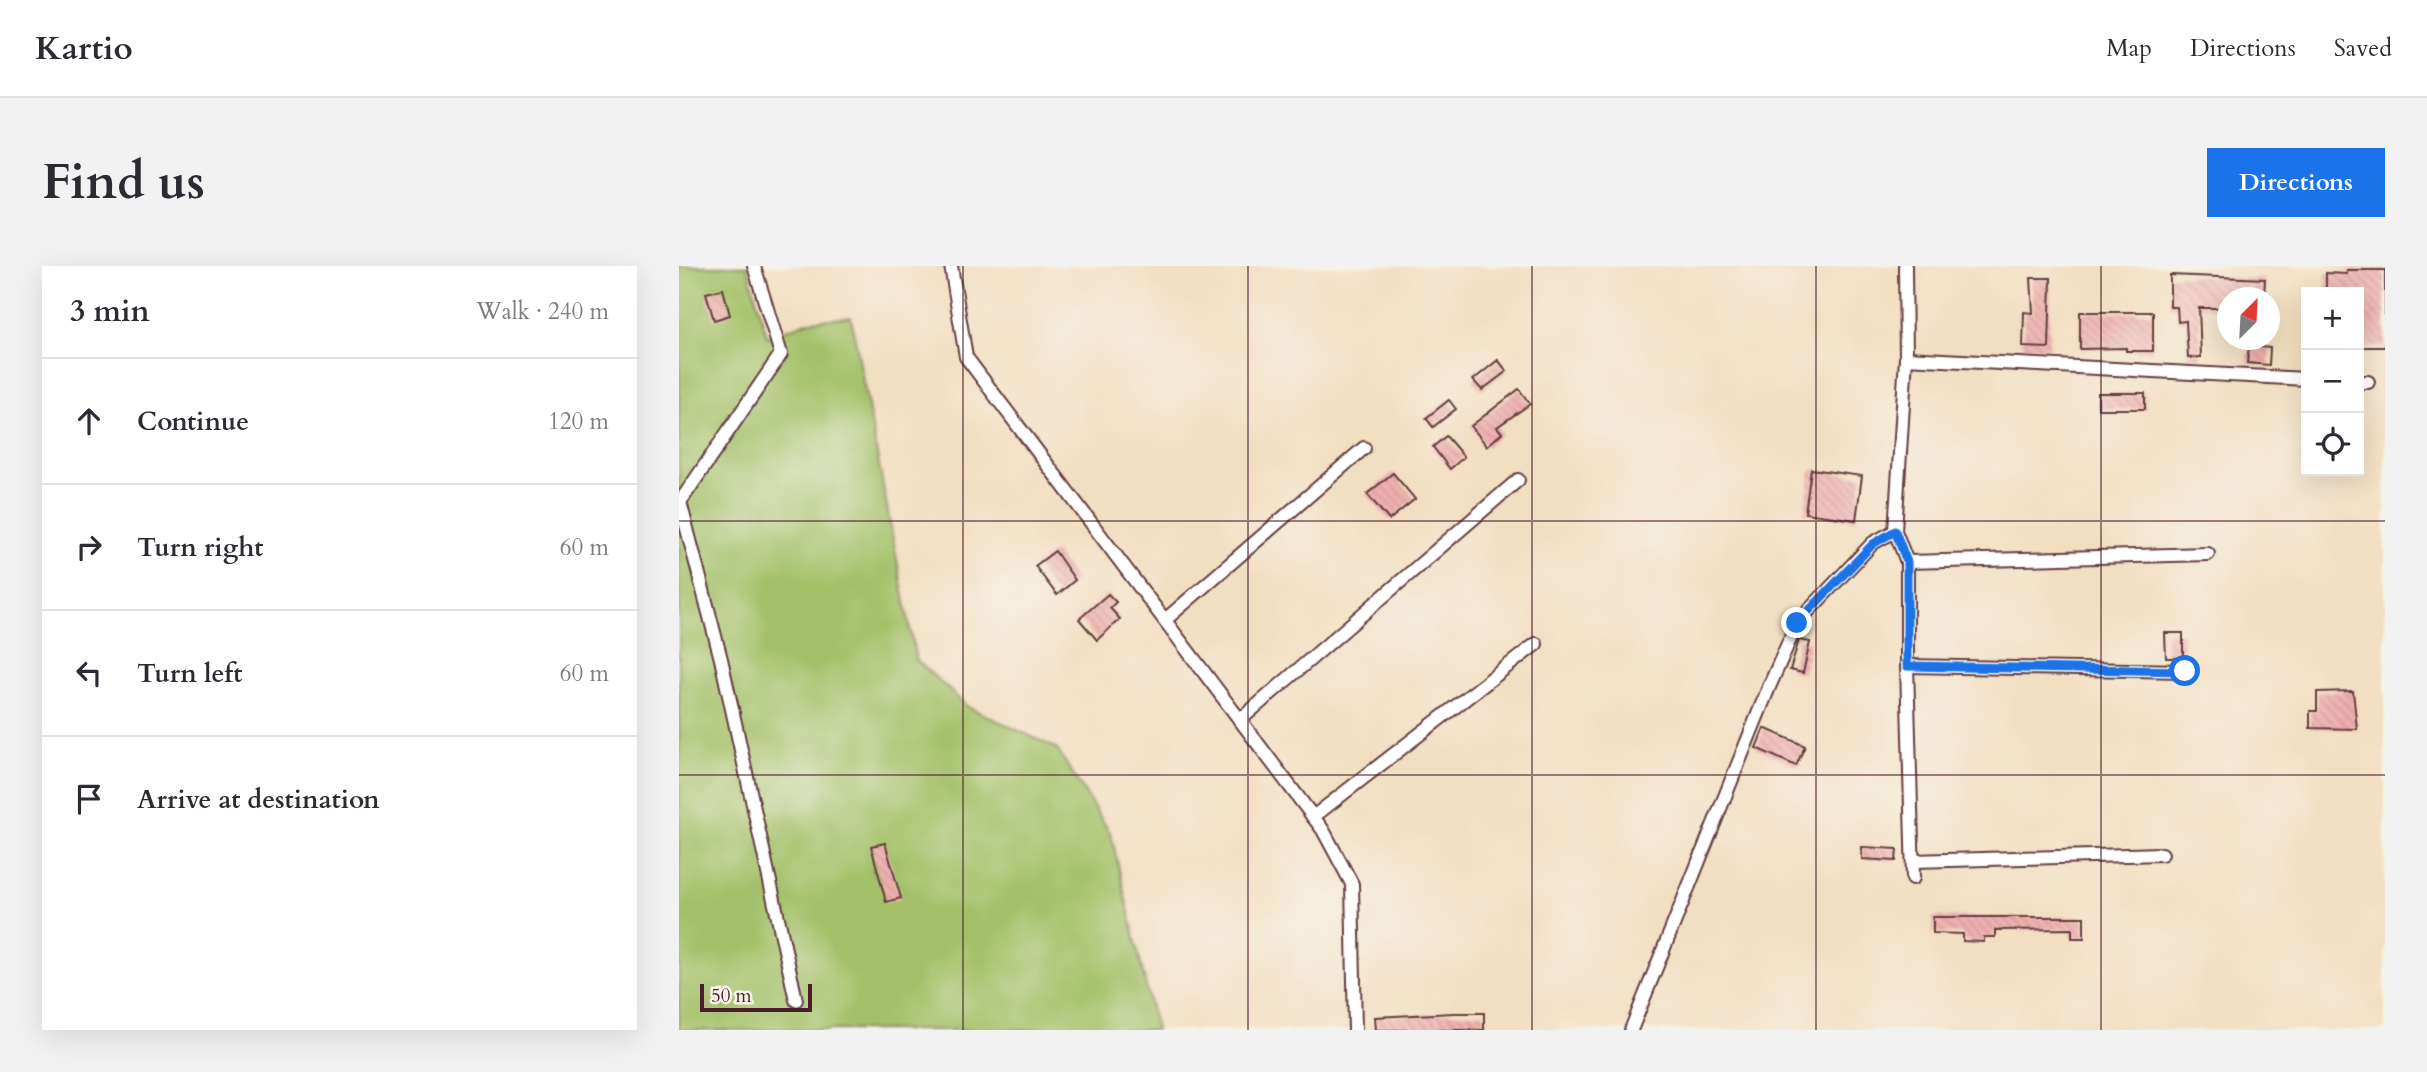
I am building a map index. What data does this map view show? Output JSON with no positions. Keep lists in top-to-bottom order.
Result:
{
  "scale_bar": "50 m",
  "north": "top right",
  "page": {
    "header": "Kartio",
    "nav": ["Map", "Directions", "Saved"],
    "buttons": "Directions",
    "title": "Find us",
    "heading": ["3 min", "Walk · 240 m"],
    "map_buttons": ["+", "−"],
    "list": [
      ["Continue", "120 m"],
      ["Turn right", "60 m"],
      ["Turn left", "60 m"],
      "Arrive at destination"
    ],
    "scale": "50 m"
  }
}
